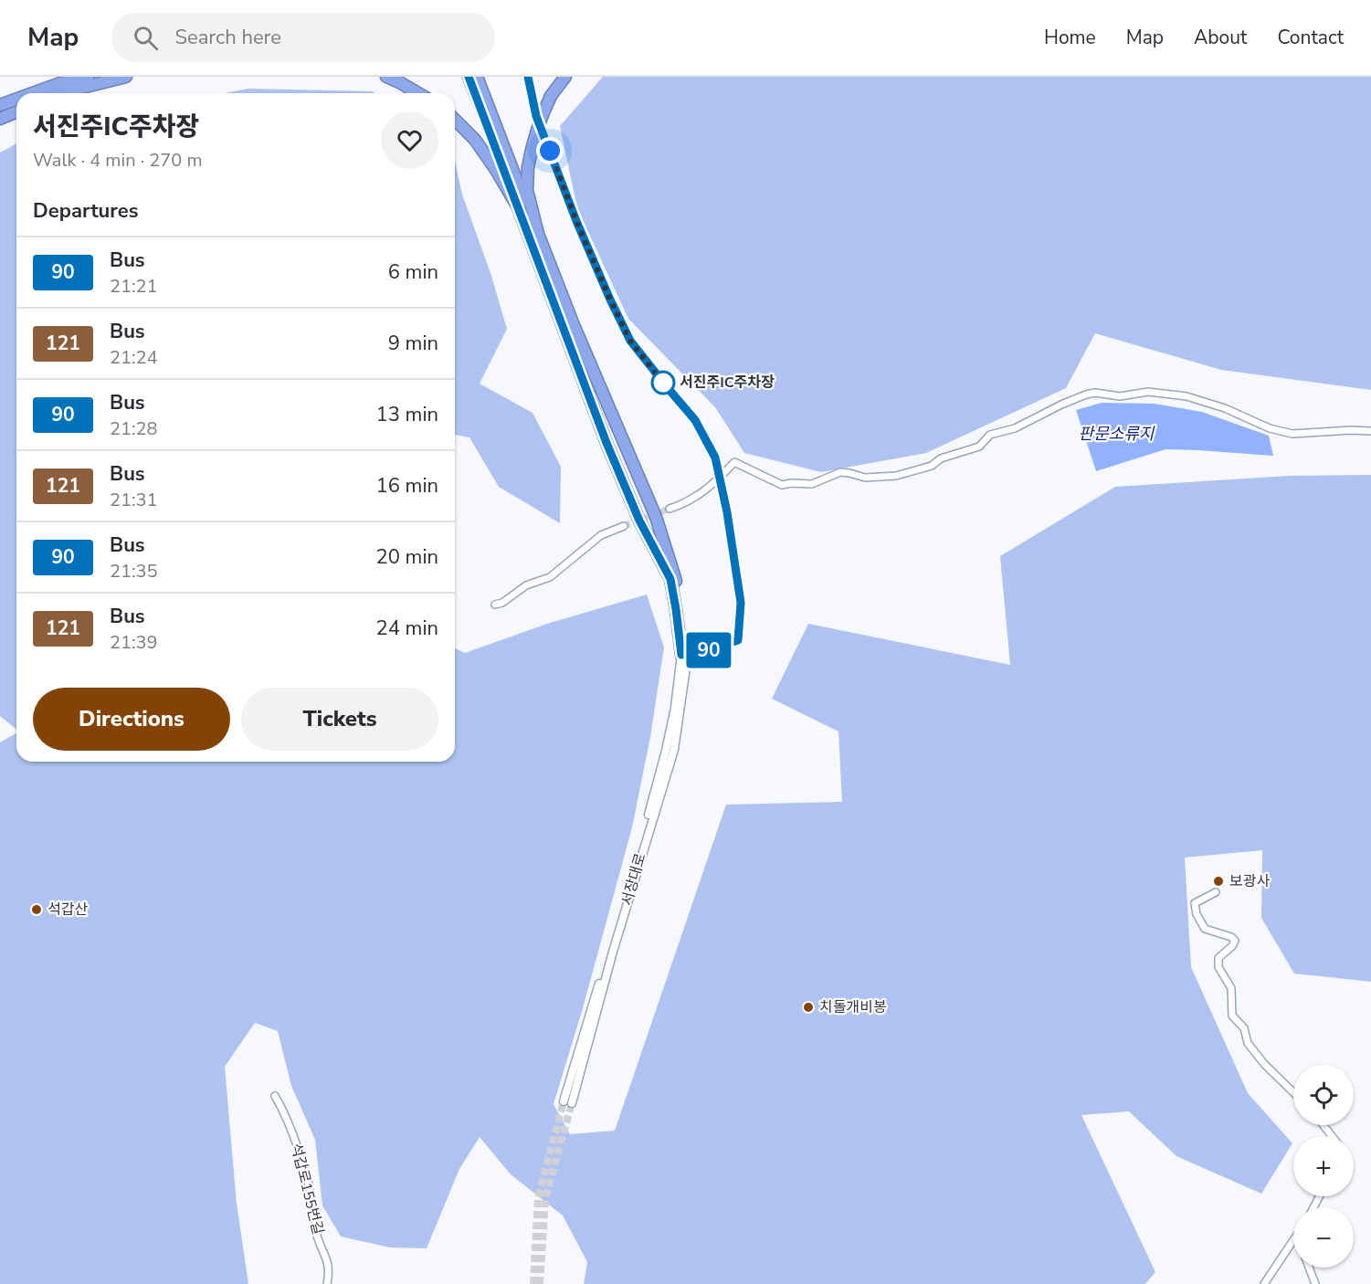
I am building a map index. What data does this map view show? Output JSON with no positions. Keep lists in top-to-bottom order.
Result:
{
  "streets": {
    "street": ["서장대로", "석갑로155번길"]
  },
  "water": ["판문소류지"],
  "places": [
    "서진주IC주차장",
    "보광사",
    "석갑산",
    "치돌개비봉"
  ],
  "lines": ["bus line 90"],
  "page": {
    "header": "Map",
    "search": "Search here",
    "nav": [
      "Home",
      "Map",
      "About",
      "Contact"
    ],
    "on_map": "90",
    "heading": [
      ["서진주IC주차장", "Walk · 4 min · 270 m"],
      "Departures"
    ],
    "list": [
      {
        "mark": "90",
        "name": "Bus",
        "note": "21:21",
        "value": "6 min"
      },
      {
        "mark": "121",
        "name": "Bus",
        "note": "21:24",
        "value": "9 min"
      },
      {
        "mark": "90",
        "name": "Bus",
        "note": "21:28",
        "value": "13 min"
      },
      {
        "mark": "121",
        "name": "Bus",
        "note": "21:31",
        "value": "16 min"
      },
      {
        "mark": "90",
        "name": "Bus",
        "note": "21:35",
        "value": "20 min"
      },
      {
        "mark": "121",
        "name": "Bus",
        "note": "21:39",
        "value": "24 min"
      }
    ],
    "buttons": ["Directions", "Tickets"],
    "map_buttons": ["+", "−"]
  }
}
